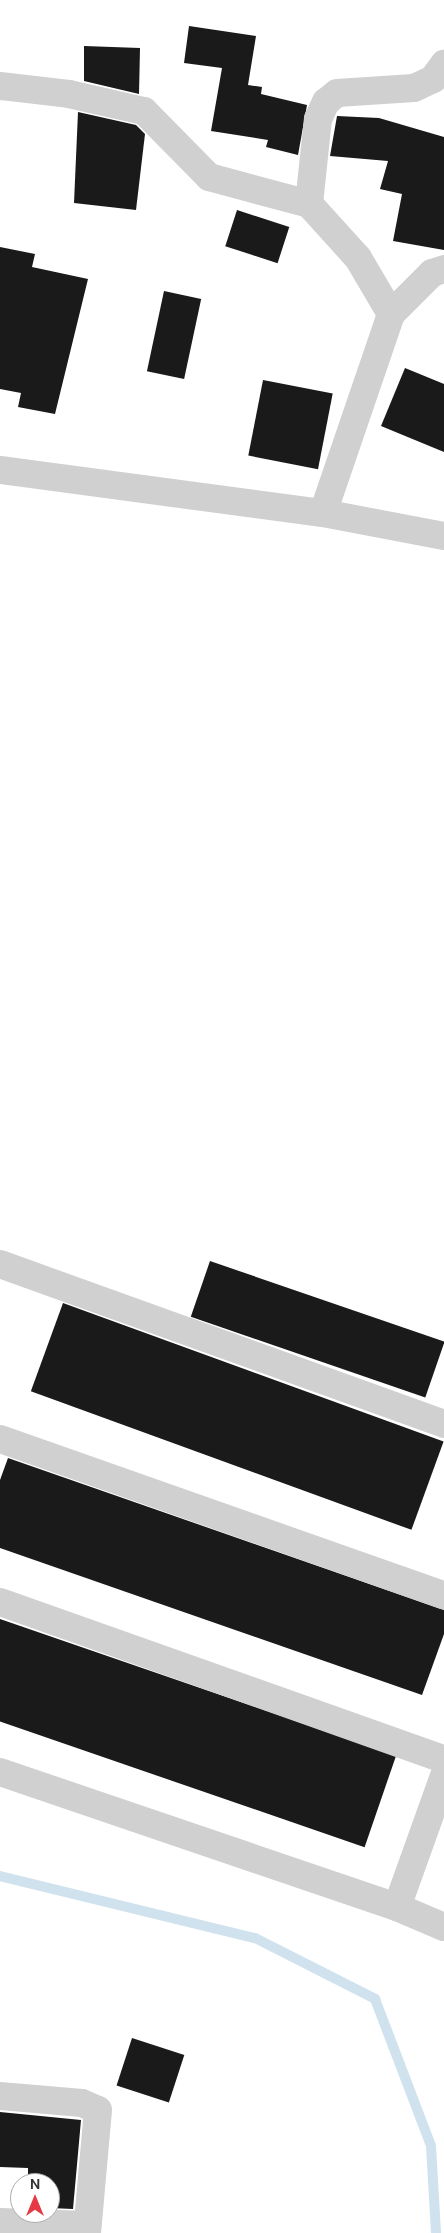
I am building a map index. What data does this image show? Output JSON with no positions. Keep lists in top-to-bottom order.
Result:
{
  "north": "top"
}
